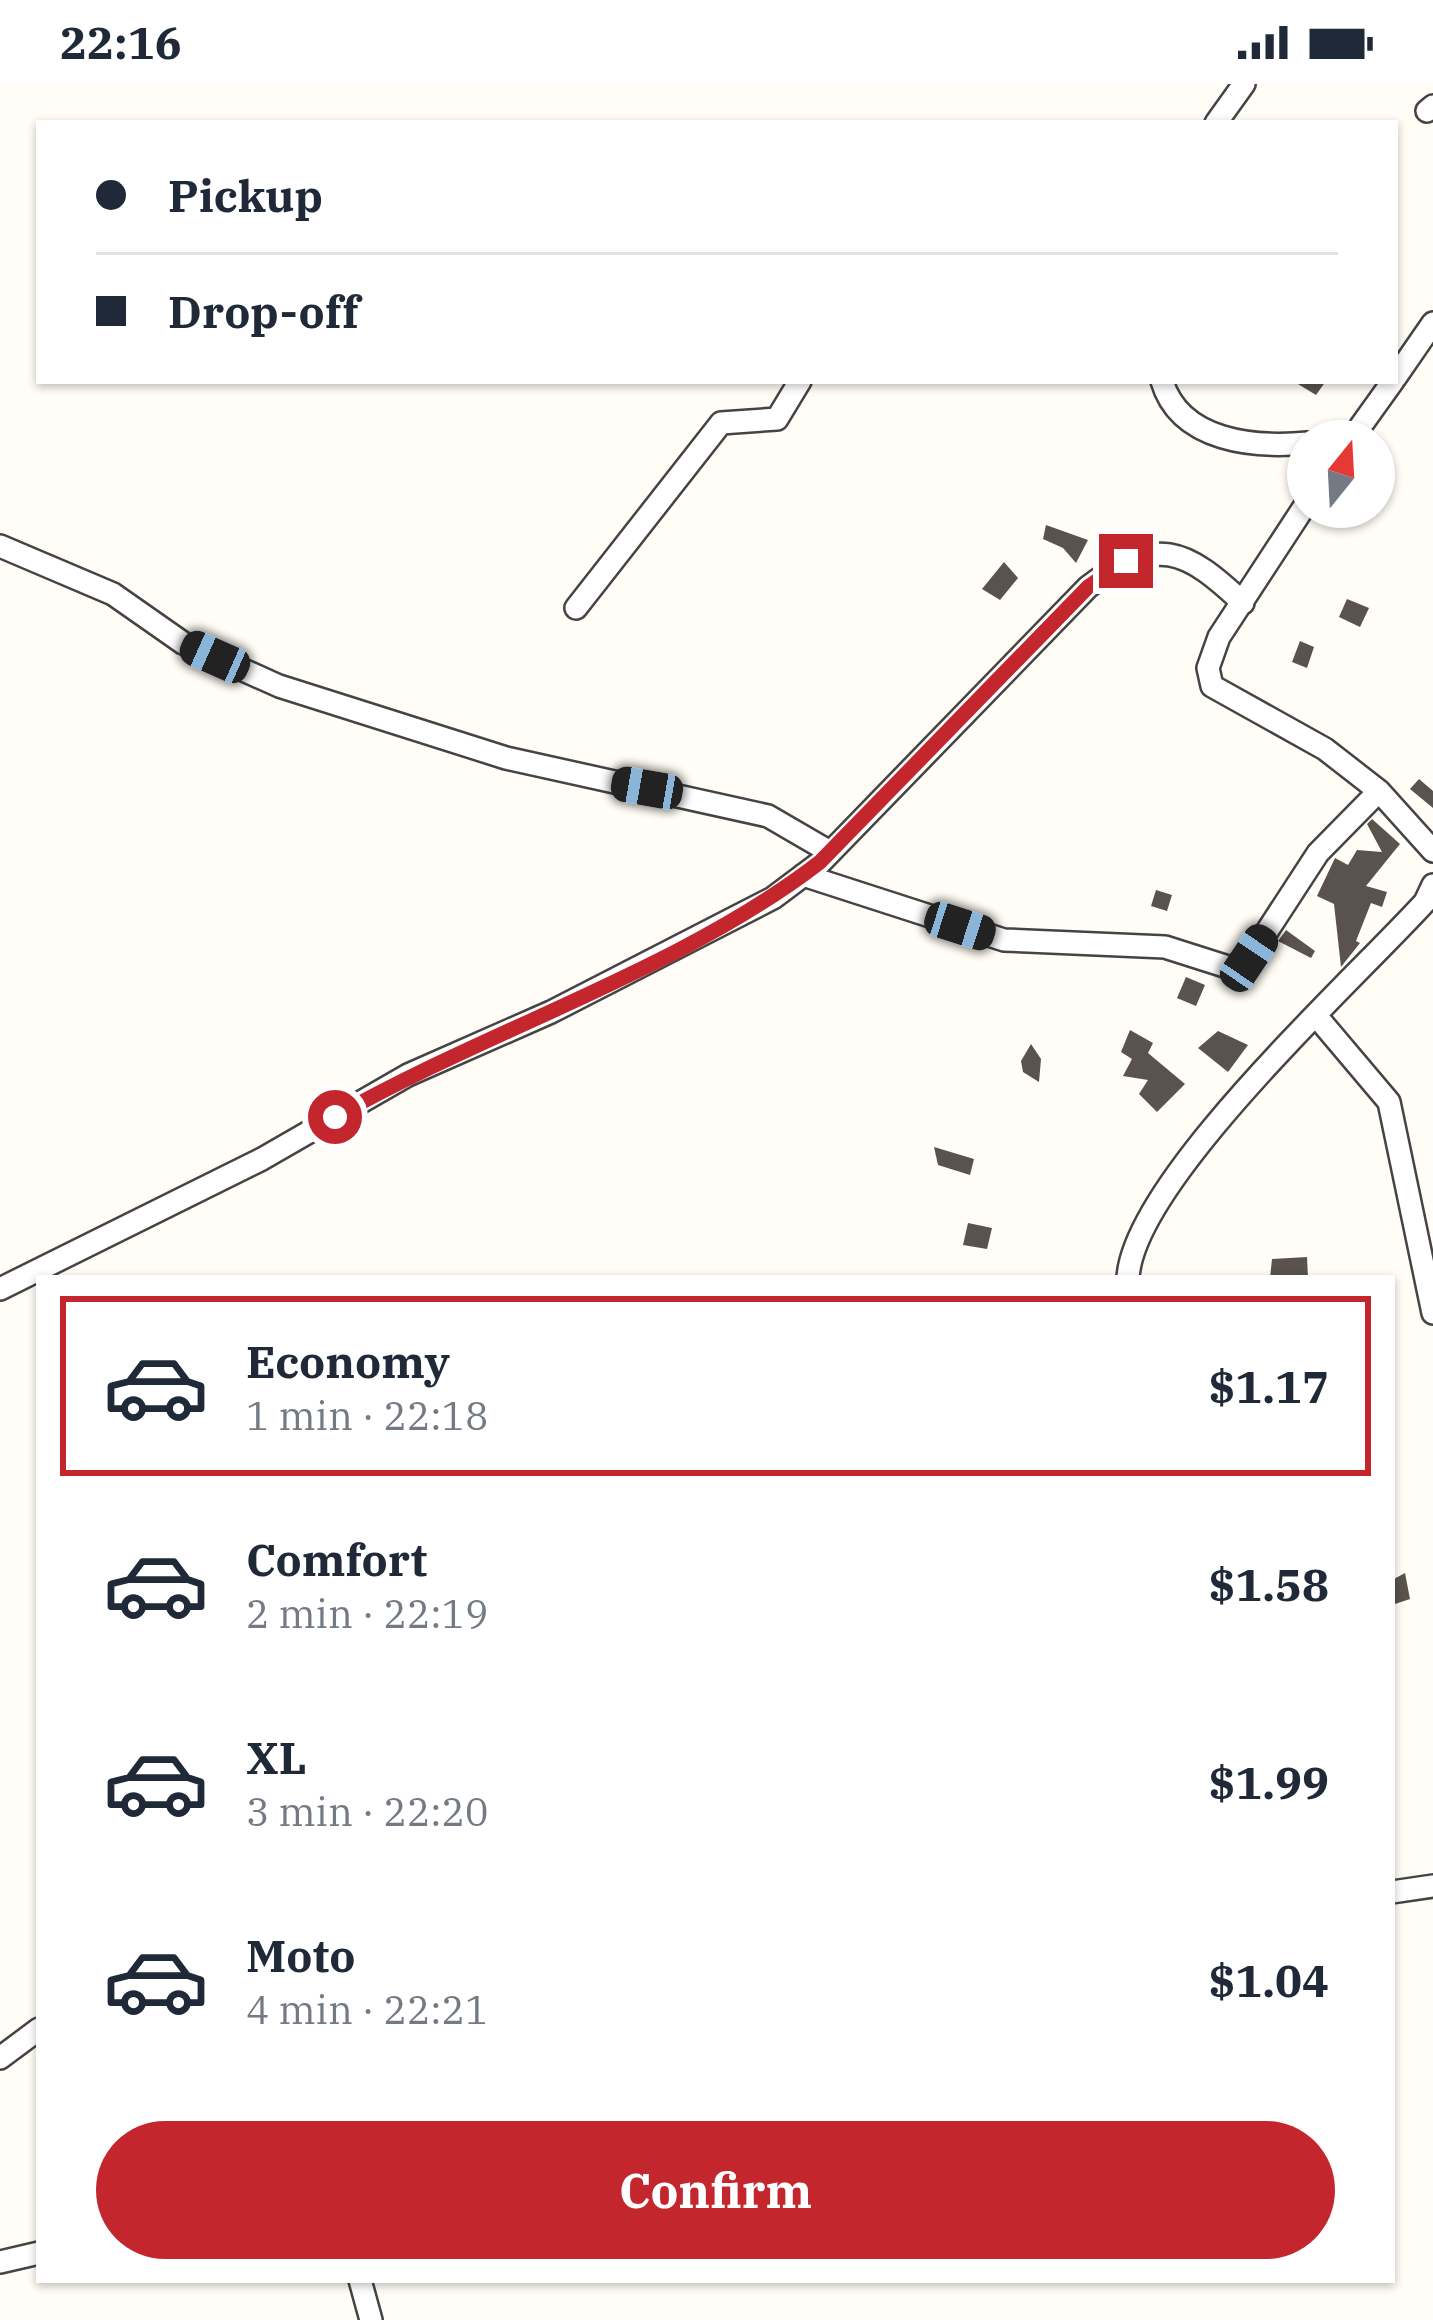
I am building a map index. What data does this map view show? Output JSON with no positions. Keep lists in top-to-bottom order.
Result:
{
  "north": "top",
  "page": {
    "status": "22:16",
    "banner": ["Pickup", "Drop-off"],
    "list": [
      {
        "name": "Economy",
        "note": "1 min · 22:18",
        "value": "$1.17"
      },
      {
        "name": "Comfort",
        "note": "2 min · 22:19",
        "value": "$1.58"
      },
      {
        "name": "XL",
        "note": "3 min · 22:20",
        "value": "$1.99"
      },
      {
        "name": "Moto",
        "note": "4 min · 22:21",
        "value": "$1.04"
      }
    ],
    "buttons": "Confirm"
  }
}
